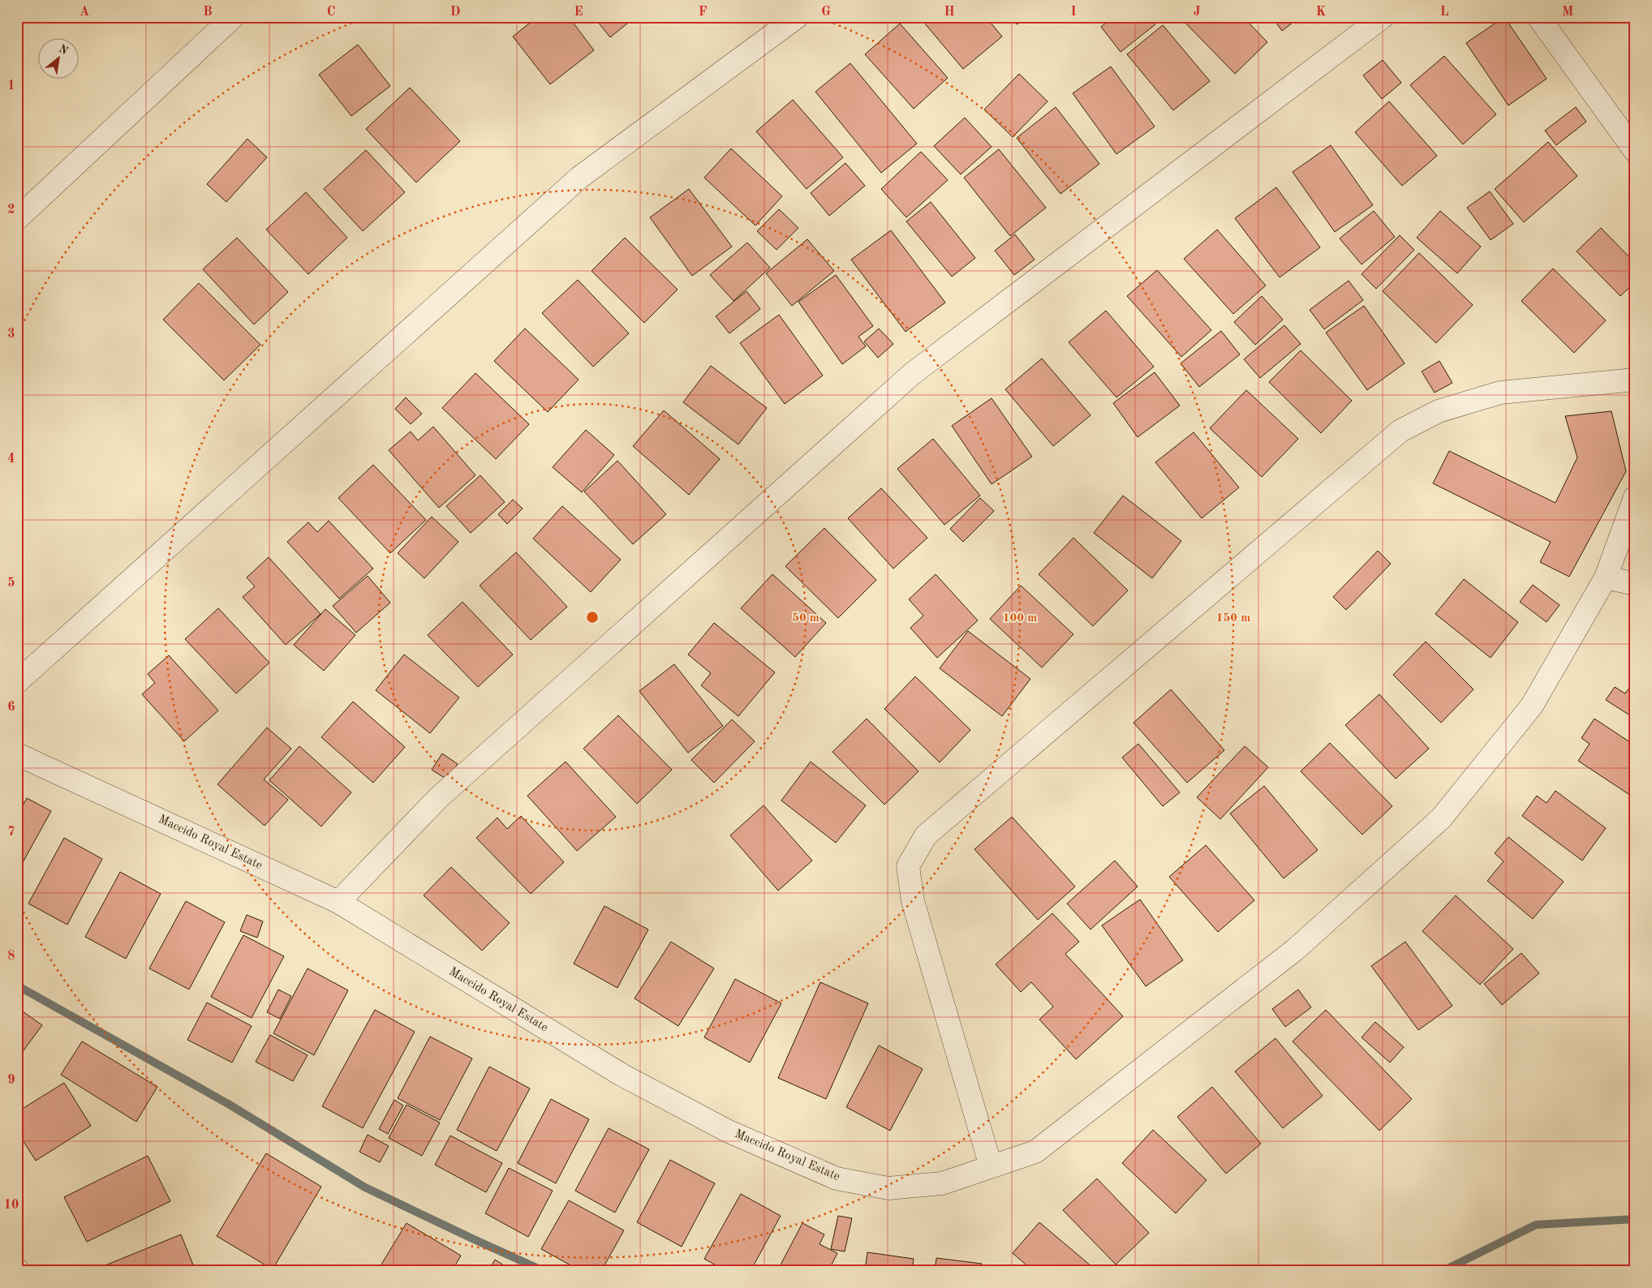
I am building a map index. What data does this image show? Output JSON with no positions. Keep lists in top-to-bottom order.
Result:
{
  "streets": {
    "street": ["Maccido Royal Estate"]
  },
  "north": "top right",
  "grid": {
    "columns": [
      "A",
      "B",
      "C",
      "D",
      "E",
      "F",
      "G",
      "H",
      "I",
      "J",
      "K",
      "L",
      "M"
    ],
    "rows": [
      "1",
      "2",
      "3",
      "4",
      "5",
      "6",
      "7",
      "8",
      "9",
      "10"
    ]
  },
  "rings": ["50 m", "100 m", "150 m"]
}
